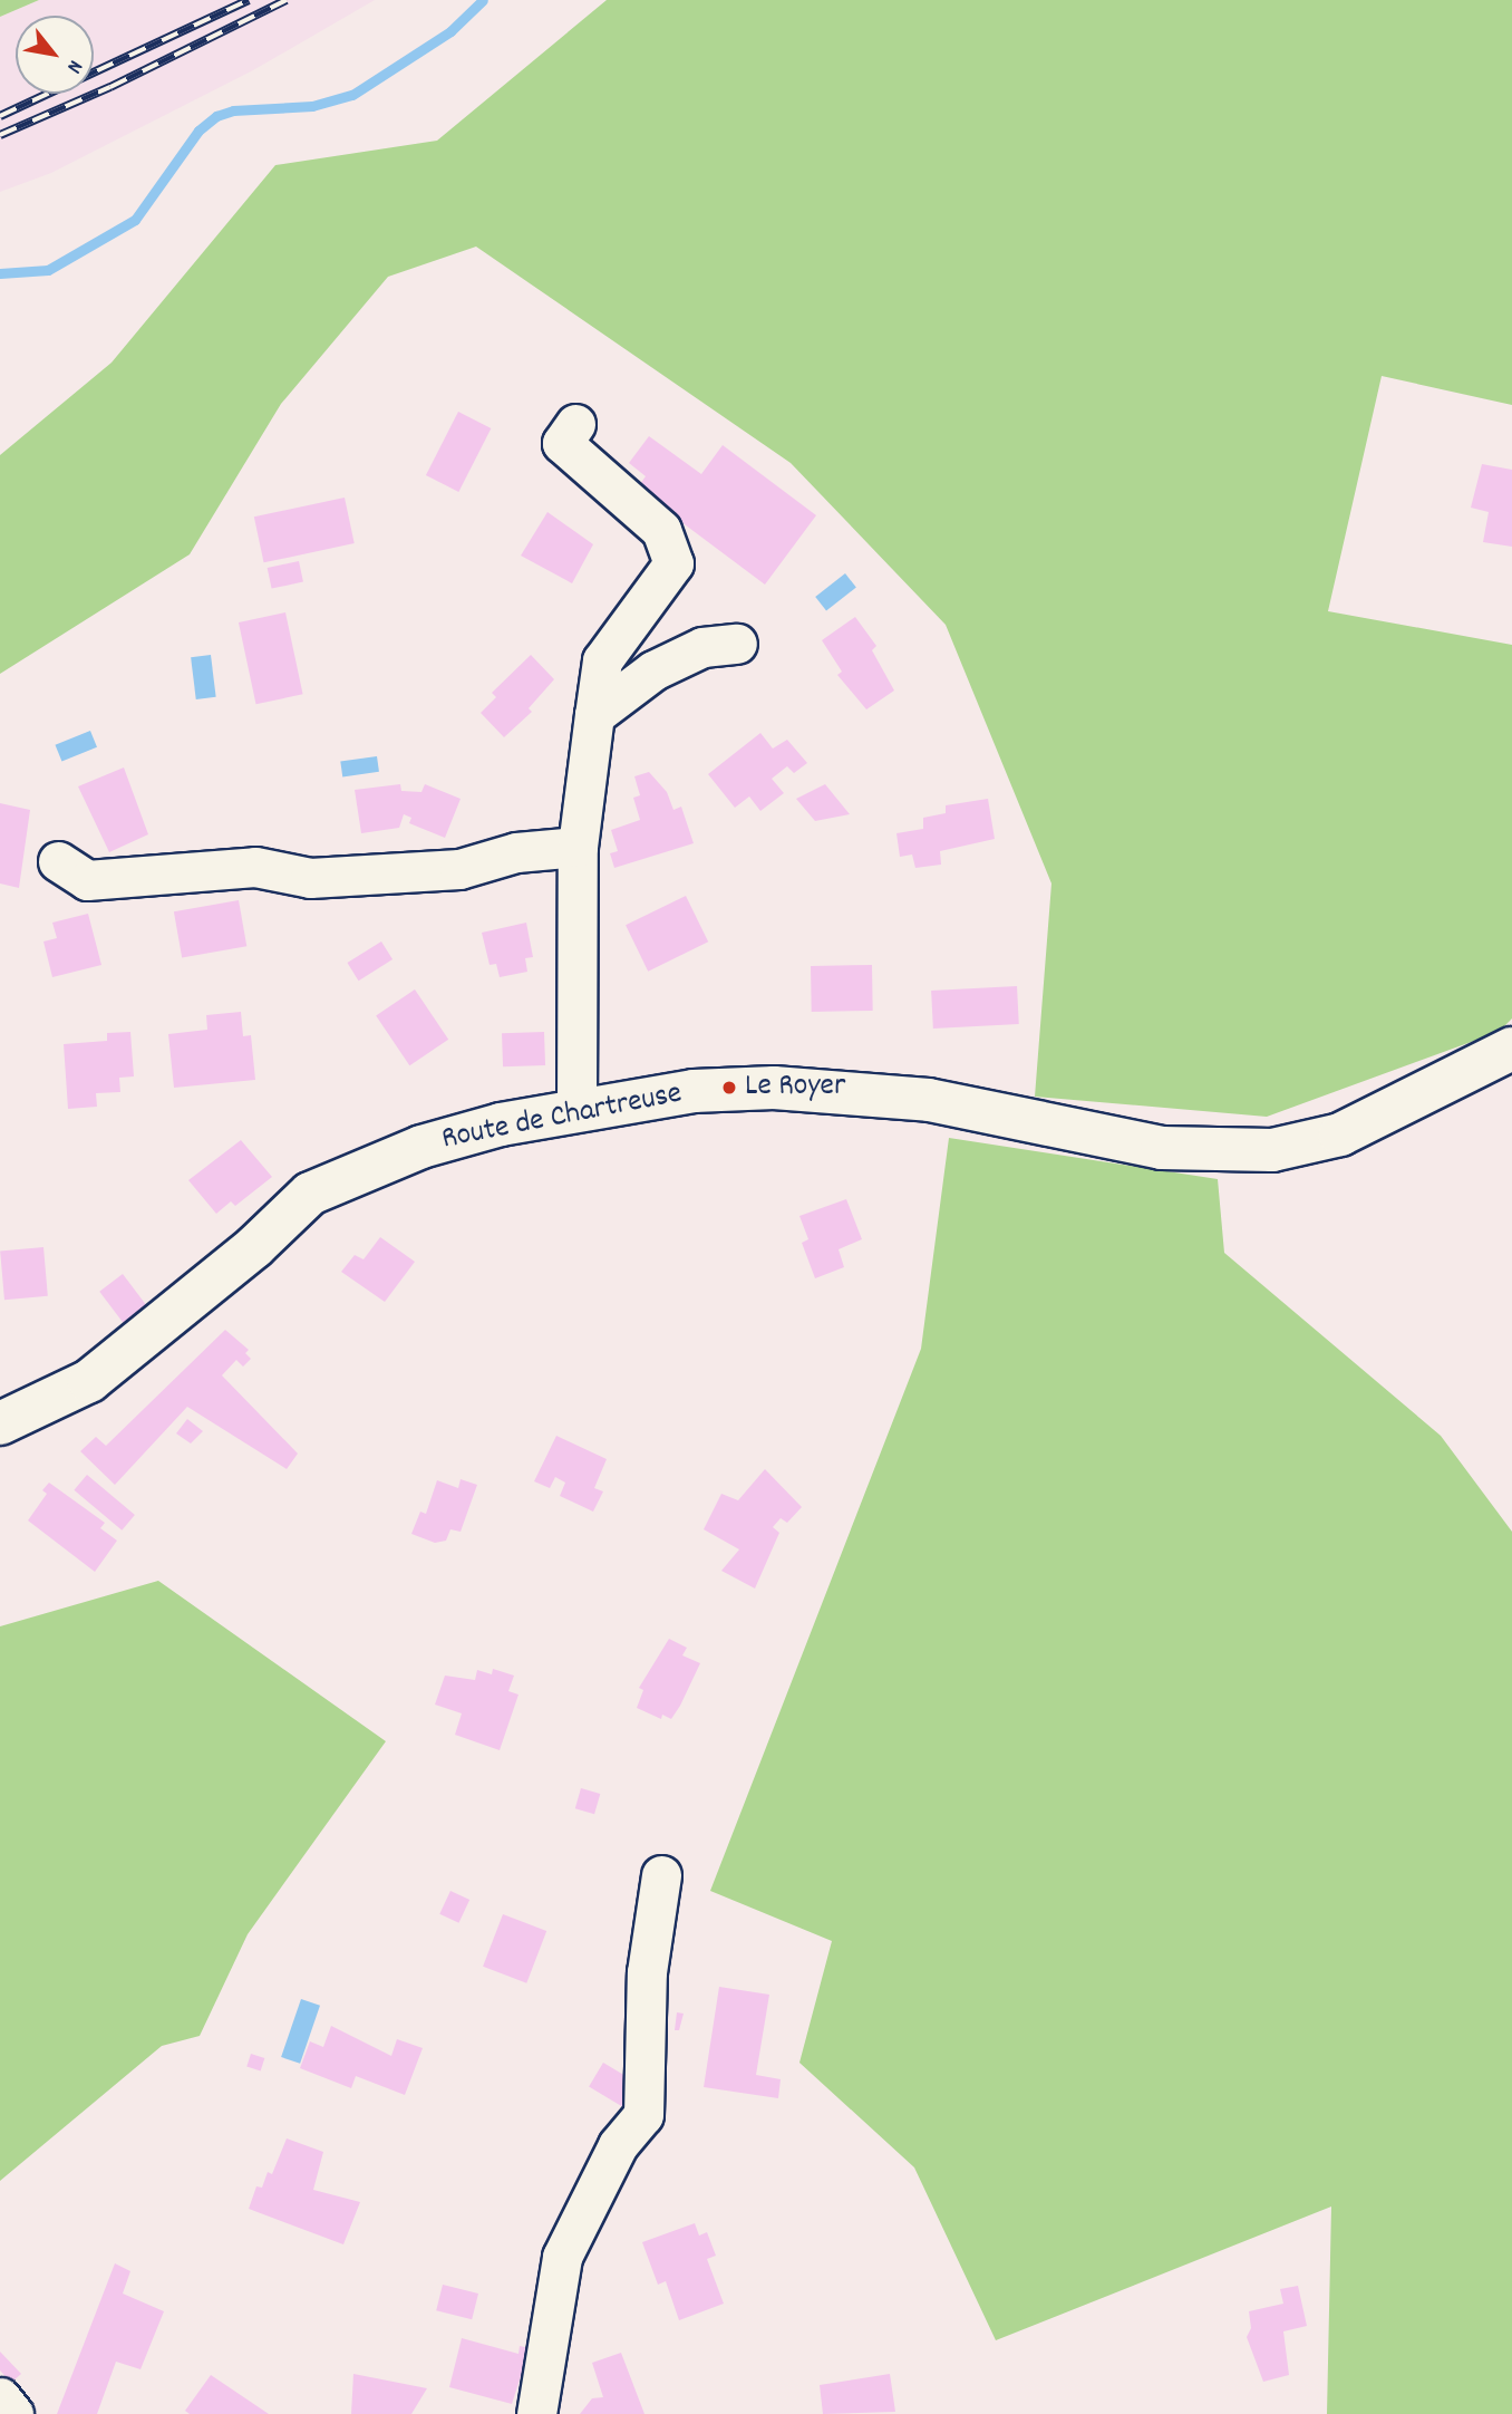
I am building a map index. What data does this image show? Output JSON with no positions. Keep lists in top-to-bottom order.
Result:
{
  "streets": {
    "main road": ["Route de Chartreuse"]
  },
  "places": ["Le Royer"],
  "north": "bottom right"
}
